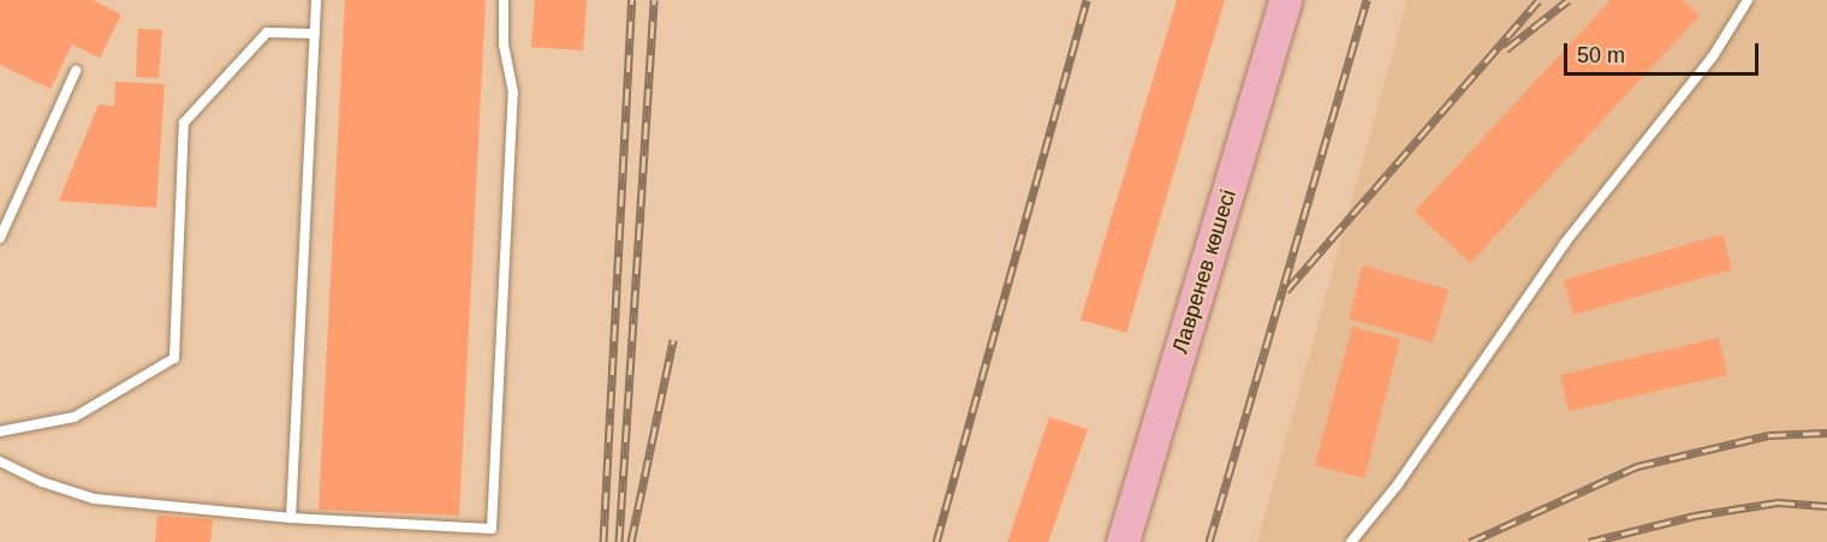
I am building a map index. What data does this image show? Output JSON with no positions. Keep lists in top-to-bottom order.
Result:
{
  "streets": {
    "main road": ["Лавренев көшесі"]
  },
  "scale_bar": "50 m"
}
